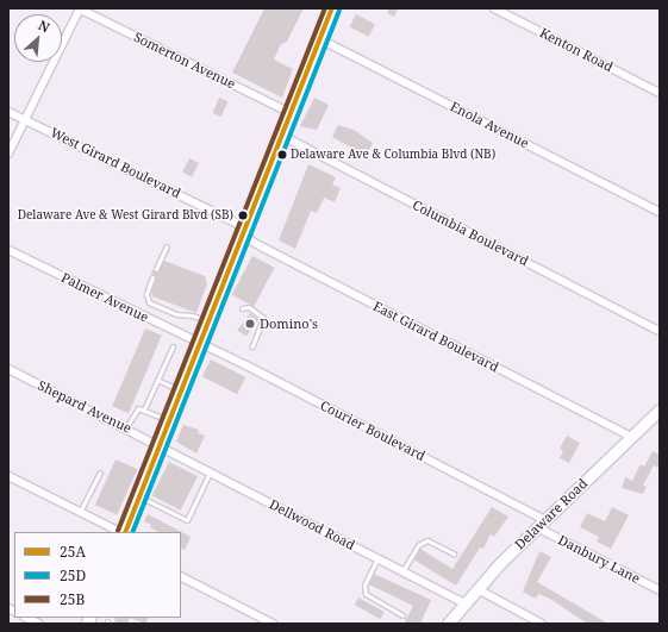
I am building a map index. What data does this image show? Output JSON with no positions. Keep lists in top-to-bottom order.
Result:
{
  "streets": {
    "street": [
      "Kenton Road",
      "Somerton Avenue",
      "Enola Avenue",
      "West Girard Boulevard",
      "Columbia Boulevard",
      "Palmer Avenue",
      "East Girard Boulevard",
      "Shepard Avenue",
      "Courier Boulevard",
      "Delaware Road",
      "Dellwood Road",
      "Danbury Lane"
    ]
  },
  "crossings": [
    ["West Girard Boulevard", "East Girard Boulevard"],
    ["Palmer Avenue", "Courier Boulevard"],
    ["East Girard Boulevard", "Delaware Road"],
    ["Shepard Avenue", "Dellwood Road"],
    ["Courier Boulevard", "Delaware Road"],
    ["Delaware Road", "Dellwood Road"],
    ["Delaware Road", "Danbury Lane"]
  ],
  "places": ["Delaware Ave & Columbia Blvd (NB)", "Delaware Ave & West Girard Blvd (SB)", "Domino's"],
  "lines": ["transit line 25A", "transit line 25B", "transit line 25D"],
  "legend": ["25A", "25D", "25B"],
  "north": "top right"
}
